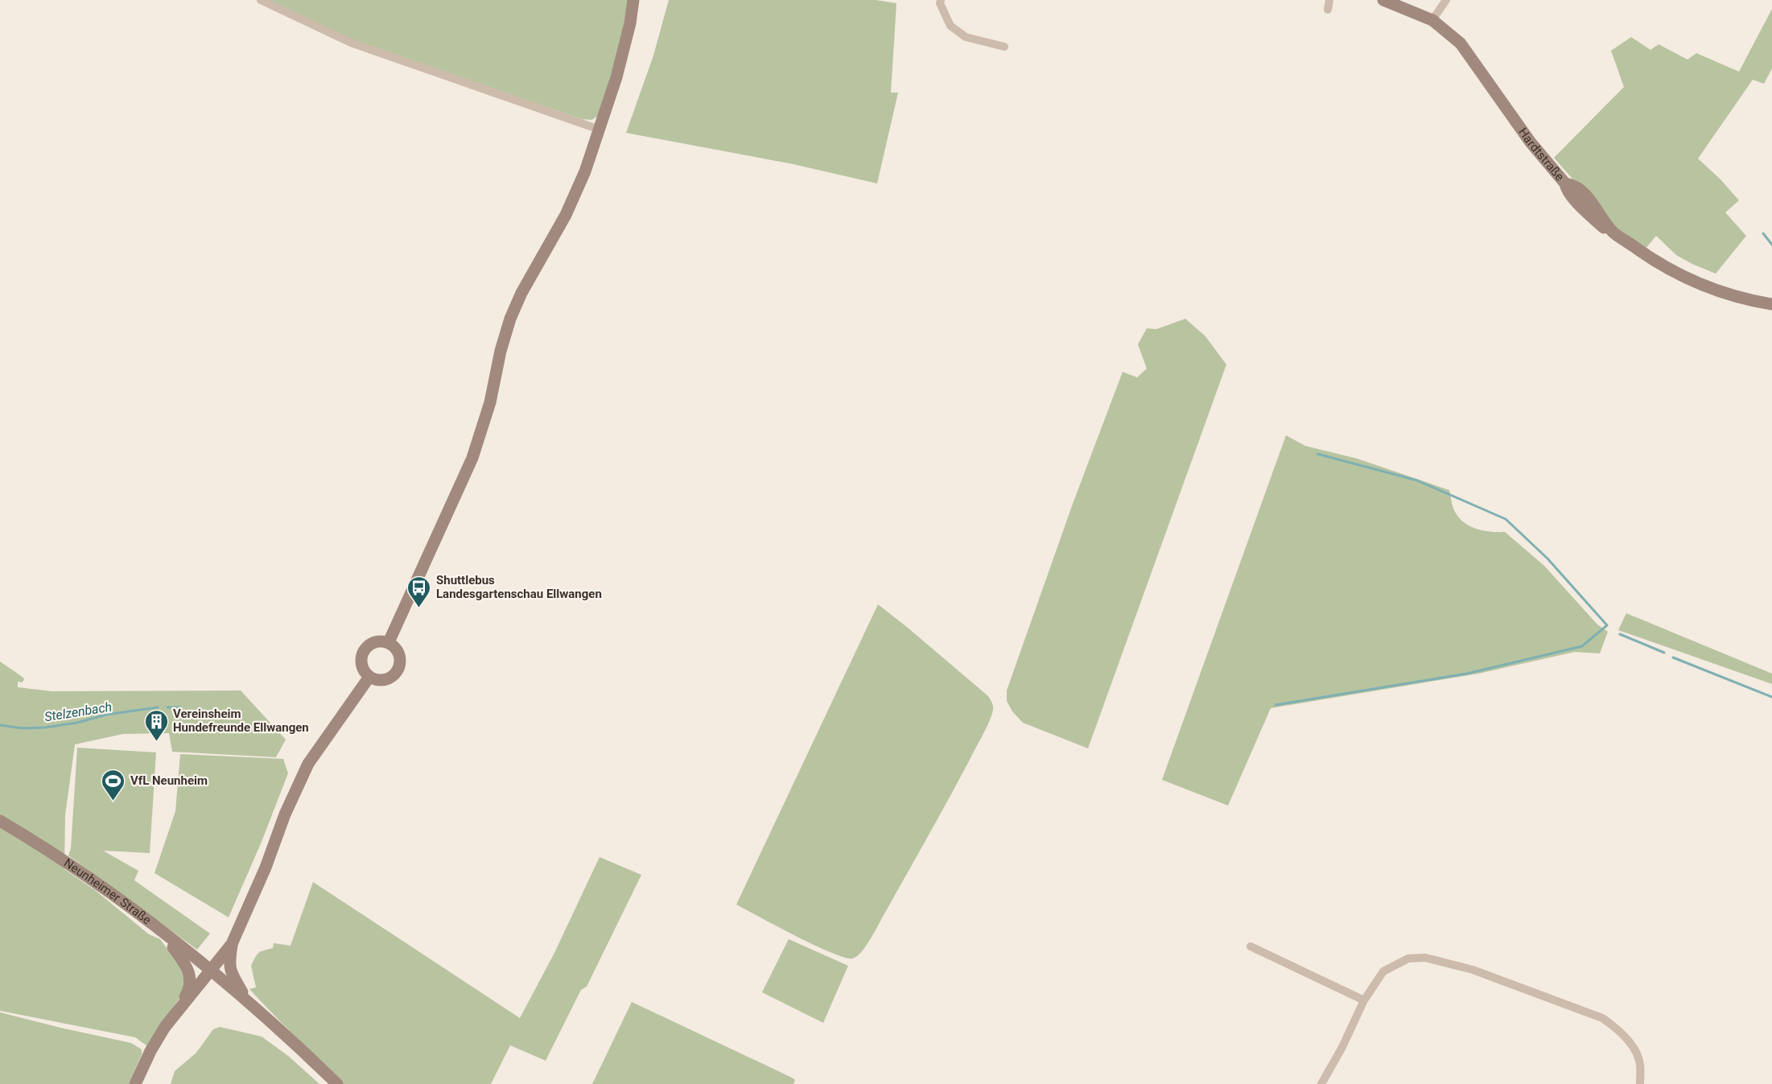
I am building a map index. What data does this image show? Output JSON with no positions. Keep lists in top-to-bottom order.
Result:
{
  "streets": {
    "main road": ["Hardtstraße", "Neunheimer Straße"]
  },
  "water": ["Stelzenbach"],
  "places": {
    "bus stop": ["Shuttlebus Landesgartenschau Ellwangen"],
    "building": ["Vereinsheim Hundefreunde Ellwangen"],
    "sports": ["VfL Neunheim"]
  }
}
